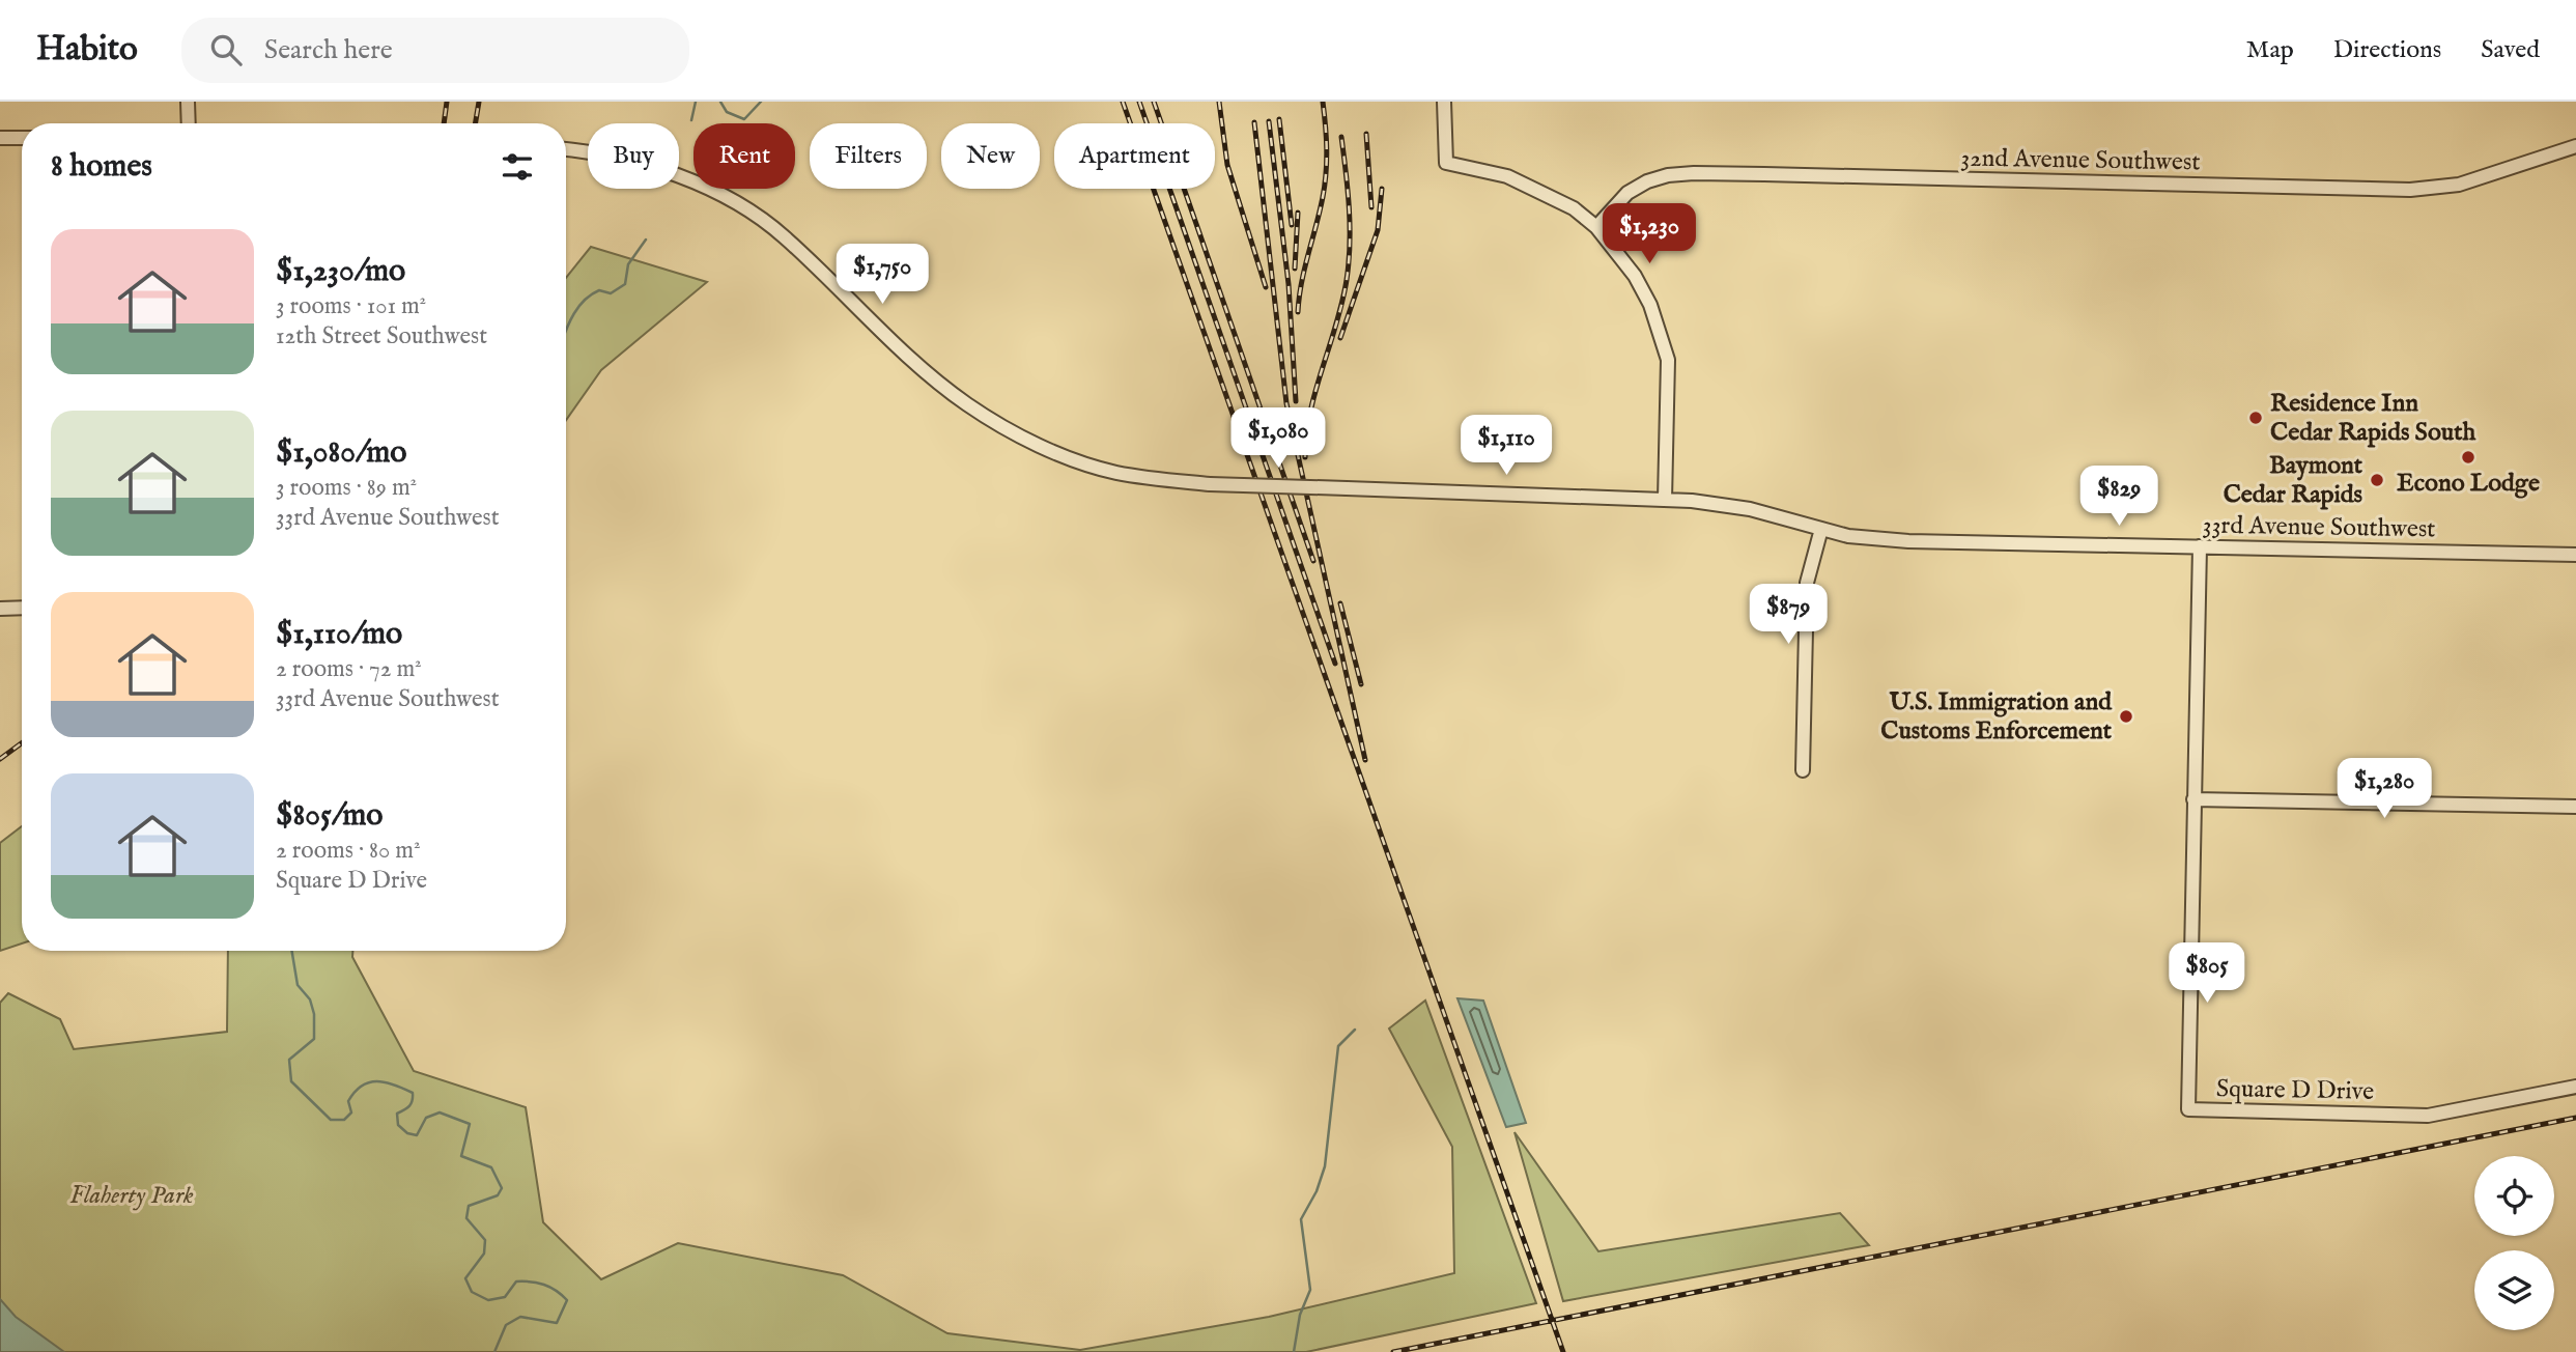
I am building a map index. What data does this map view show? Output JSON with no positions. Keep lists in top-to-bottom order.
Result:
{
  "streets": {
    "street": ["32nd Avenue Southwest", "33rd Avenue Southwest", "Square D Drive"]
  },
  "crossings": [
    ["33rd Avenue Southwest", "Square D Drive"]
  ],
  "parks": ["Flaherty Park"],
  "places": [
    "Residence Inn Cedar Rapids South",
    "Econo Lodge",
    "Baymont Cedar Rapids",
    "U.S. Immigration and Customs Enforcement"
  ],
  "page": {
    "header": "Habito",
    "search": "Search here",
    "nav": ["Map", "Directions", "Saved"],
    "chip": [
      "Buy",
      "Rent",
      "Filters",
      "New",
      "Apartment"
    ],
    "heading": "8 homes",
    "price": [
      "$1,230",
      "$1,750",
      "$1,080",
      "$1,110",
      "$829",
      "$879",
      "$1,280",
      "$805"
    ],
    "list": [
      {
        "name": "$1,230/mo",
        "note": "3 rooms · 101 m² · 12th Street Southwest"
      },
      {
        "name": "$1,080/mo",
        "note": "3 rooms · 89 m² · 33rd Avenue Southwest"
      },
      {
        "name": "$1,110/mo",
        "note": "2 rooms · 72 m² · 33rd Avenue Southwest"
      },
      {
        "name": "$805/mo",
        "note": "2 rooms · 80 m² · Square D Drive"
      }
    ]
  }
}
